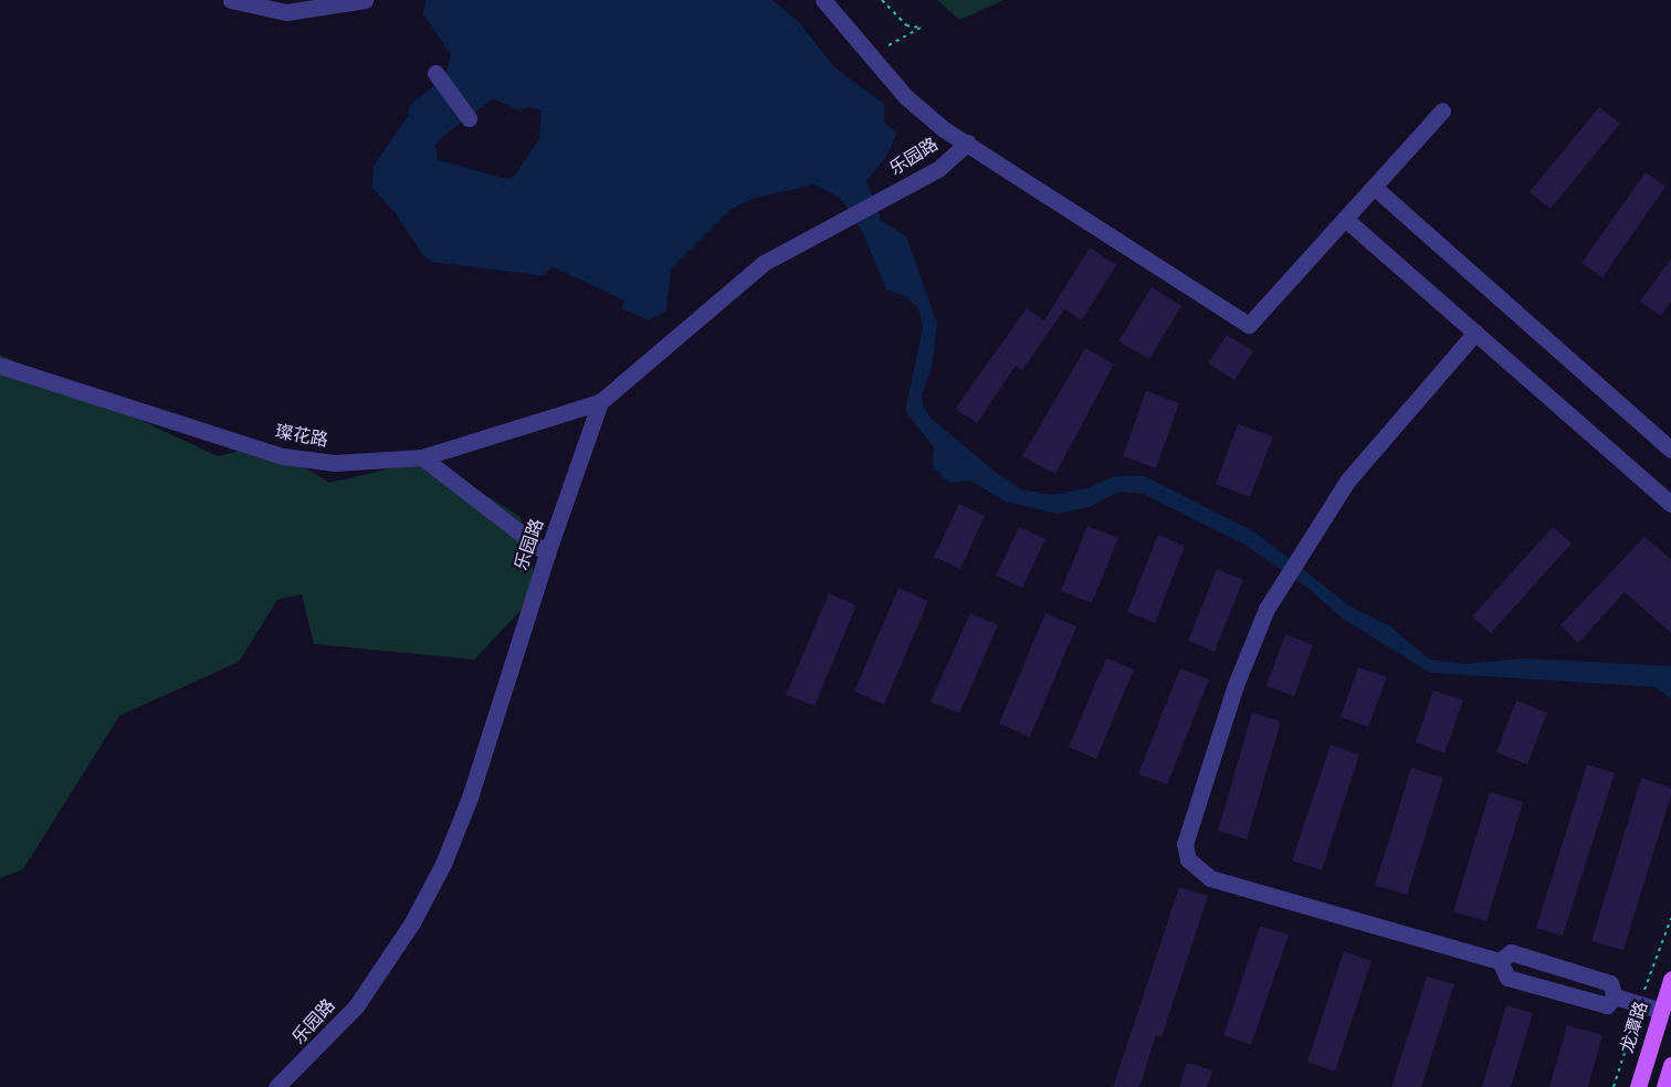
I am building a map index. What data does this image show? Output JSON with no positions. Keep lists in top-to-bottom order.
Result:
{
  "streets": {
    "main road": ["龙潭路"],
    "street": ["乐园路", "璨花路"]
  },
  "crossings": [
    ["乐园路", "璨花路"]
  ]
}
